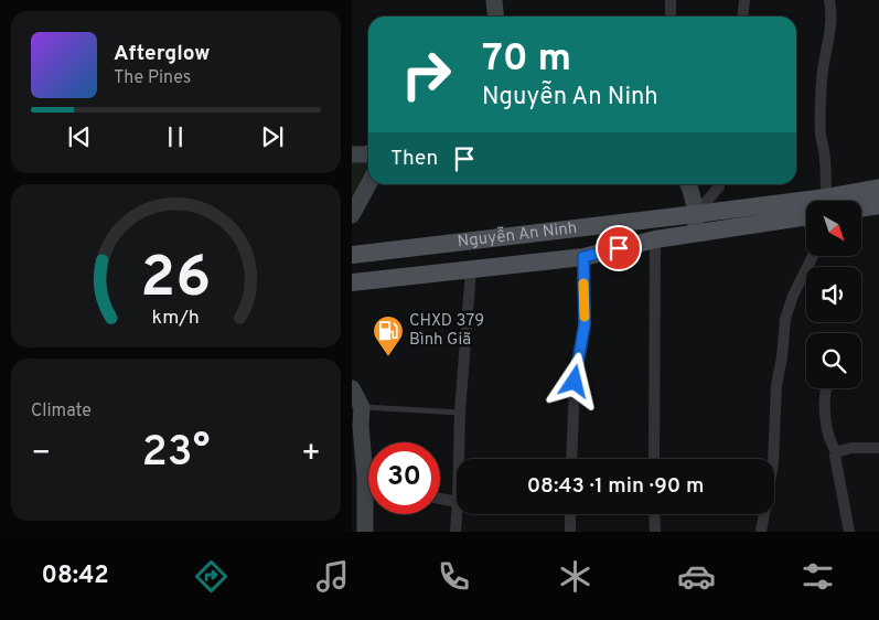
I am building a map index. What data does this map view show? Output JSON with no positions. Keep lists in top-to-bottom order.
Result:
{
  "streets": {
    "main road": ["Nguyễn An Ninh"]
  },
  "places": {
    "fuel station": ["CHXD 379 Bình Giã"]
  },
  "north": "bottom right",
  "page": {
    "turn": ["70 m", "Nguyễn An Ninh"],
    "song": ["Afterglow", "The Pines"],
    "then": "Then",
    "tile": "Climate",
    "heat": ["−", "23°", "+"],
    "limit": "30",
    "trip": "08:43 · 1 min · 90 m",
    "tabs": "08:42",
    "gauge": ["26", "km/h"]
  }
}
